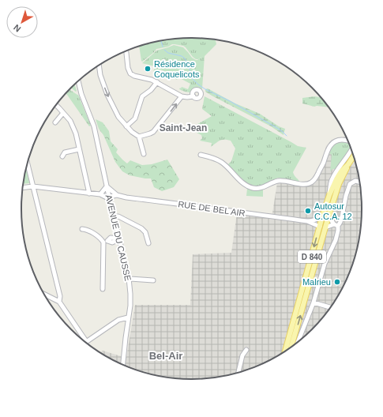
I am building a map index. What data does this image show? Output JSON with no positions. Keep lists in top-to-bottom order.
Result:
{
  "streets": {
    "main road": ["D 840"],
    "street": ["RUE DE BEL AIR", "AVENUE DU CAUSSE"]
  },
  "crossings": [
    ["RUE DE BEL AIR", "AVENUE DU CAUSSE"],
    ["RUE DE BEL AIR", "D 840"]
  ],
  "districts": ["Saint-Jean", "Bel-Air"],
  "places": ["Résidence Coquelicots", "Autosur C.C.A. 12", "Malrieu"],
  "north": "bottom left"
}
